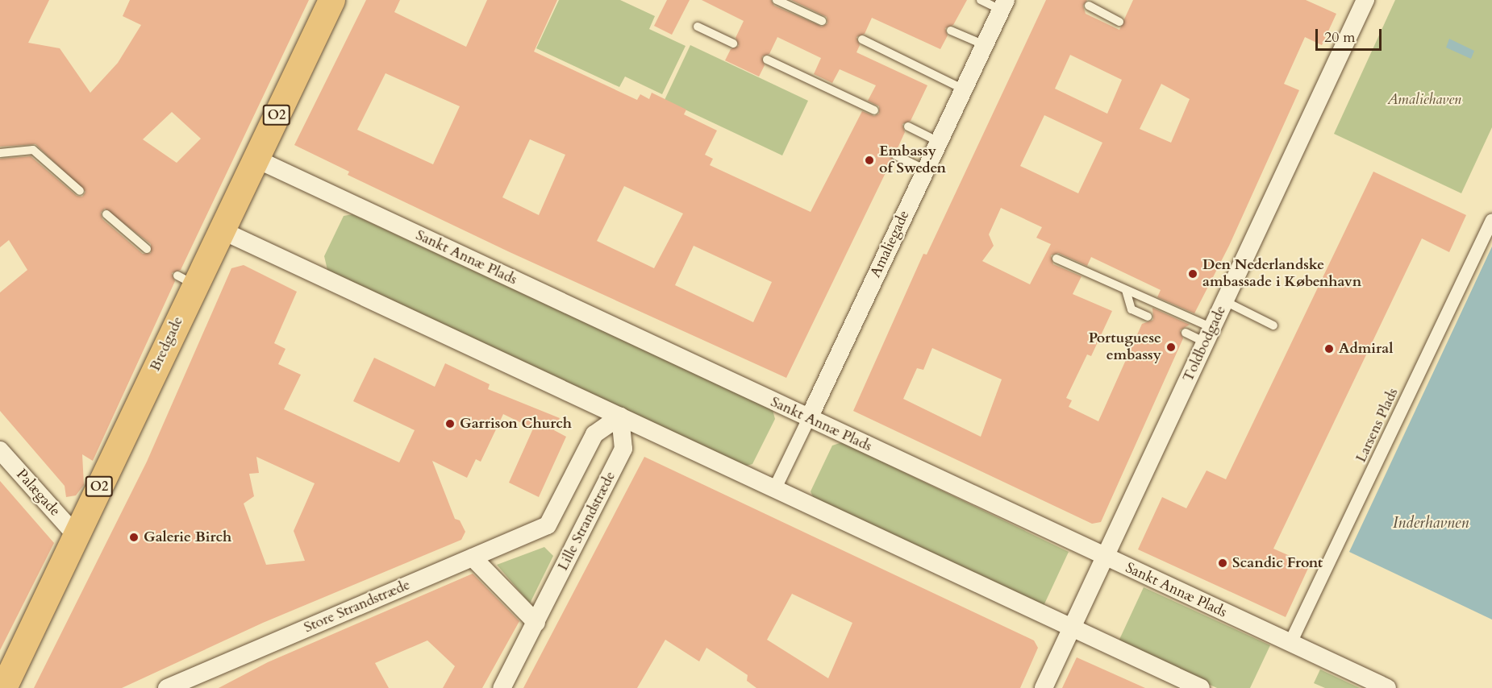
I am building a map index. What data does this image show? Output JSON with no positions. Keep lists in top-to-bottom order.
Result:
{
  "streets": {
    "main road": ["O2", "Bredgade"],
    "street": [
      "Amaliegade",
      "Sankt Annæ Plads",
      "Toldbodgade",
      "Larsens Plads",
      "Palægade",
      "Lille Strandstræde",
      "Store Strandstræde"
    ]
  },
  "crossings": [
    ["Amaliegade", "Sankt Annæ Plads"],
    ["Sankt Annæ Plads", "Bredgade"],
    ["Sankt Annæ Plads", "Toldbodgade"],
    ["Sankt Annæ Plads", "Larsens Plads"],
    ["Bredgade", "Palægade"]
  ],
  "water": ["Inderhavnen"],
  "parks": ["Amaliehaven"],
  "places": [
    "Embassy of Sweden",
    "Den Nederlandske ambassade i København",
    "Portuguese embassy",
    "Admiral",
    "Garrison Church",
    "Galerie Birch",
    "Scandic Front"
  ],
  "scale_bar": "20 m"
}
